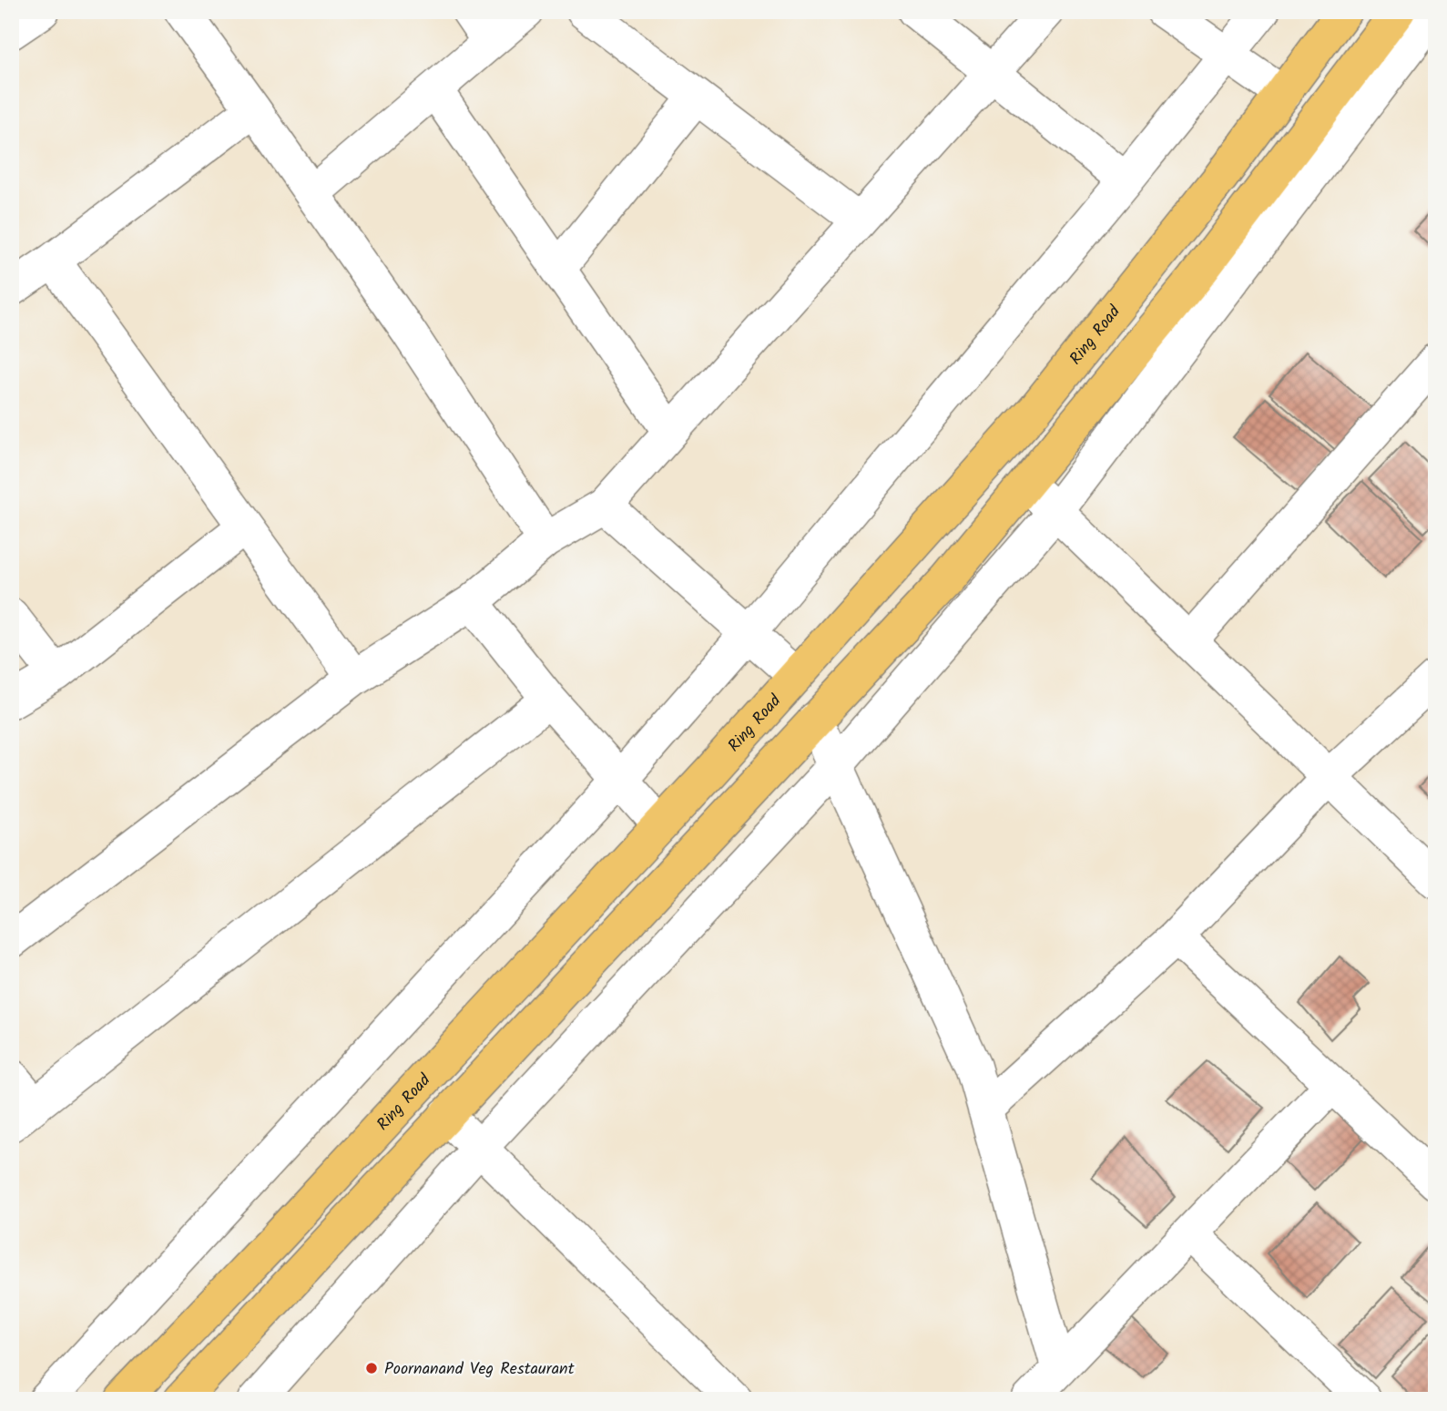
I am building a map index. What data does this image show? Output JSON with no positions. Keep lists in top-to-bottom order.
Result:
{
  "streets": {
    "highway": ["Ring Road"]
  },
  "places": ["Poornanand Veg Restaurant"]
}
